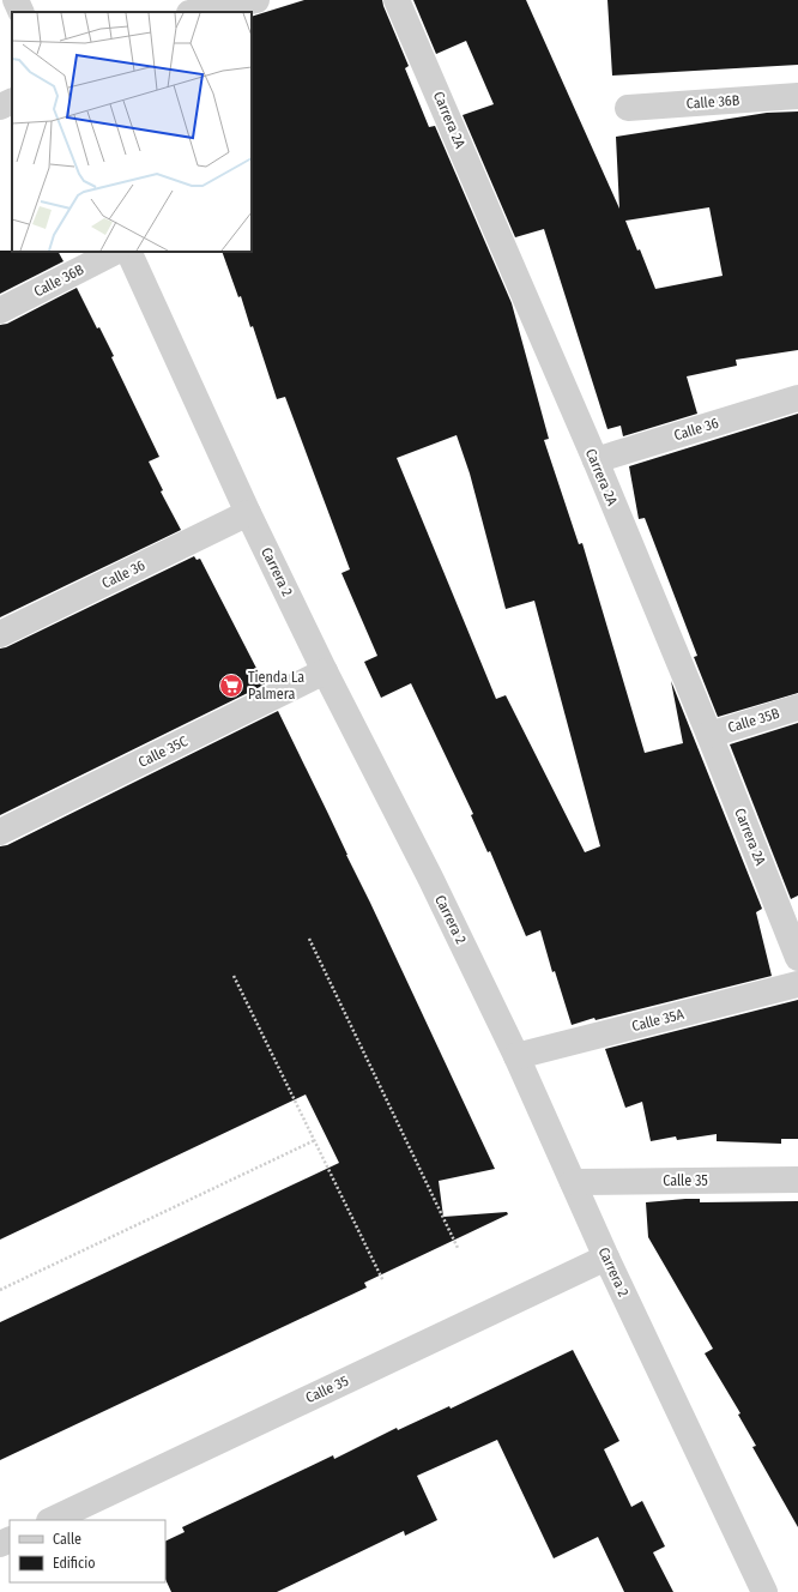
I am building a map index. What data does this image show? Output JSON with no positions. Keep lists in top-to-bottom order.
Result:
{
  "streets": {
    "street": [
      "Calle 36B",
      "Carrera 2A",
      "Calle 36",
      "Carrera 2",
      "Calle 35B",
      "Calle 35C",
      "Calle 35A",
      "Calle 35"
    ]
  },
  "crossings": [
    ["Carrera 2A", "Calle 36"],
    ["Carrera 2A", "Calle 35B"],
    ["Calle 36", "Carrera 2"],
    ["Carrera 2", "Calle 35C"],
    ["Carrera 2", "Calle 35A"],
    ["Carrera 2", "Calle 35"]
  ],
  "places": {
    "supermarket": ["Tienda La Palmera"]
  },
  "legend": ["Calle", "Edificio"]
}
